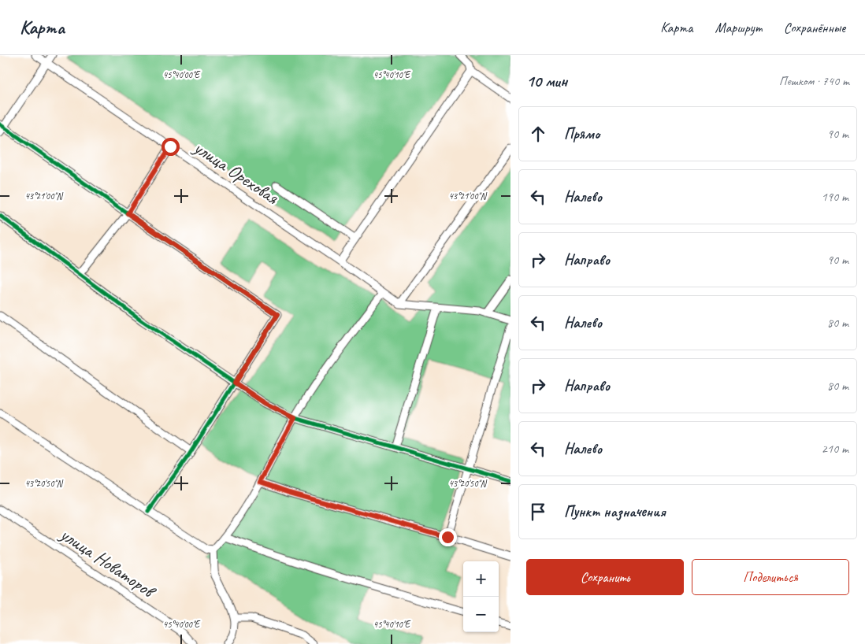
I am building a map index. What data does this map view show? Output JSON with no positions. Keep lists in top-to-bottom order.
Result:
{
  "streets": {
    "street": ["улица Ореховая", "улица Новаторов"]
  },
  "page": {
    "header": "Карта",
    "nav": ["Карта", "Маршрут", "Сохранённые"],
    "heading": ["10 мин", "Пешком · 740 m"],
    "list": [
      ["Прямо", "90 m"],
      ["Налево", "190 m"],
      ["Направо", "90 m"],
      ["Налево", "80 m"],
      ["Направо", "80 m"],
      ["Налево", "210 m"],
      "Пункт назначения"
    ],
    "buttons": ["Сохранить", "Поделиться"],
    "map_buttons": ["+", "−"]
  },
  "coordinates": [
    "45°40'00\"E",
    "45°40'10\"E",
    "43°21'00\"N",
    "43°20'50\"N"
  ]
}
